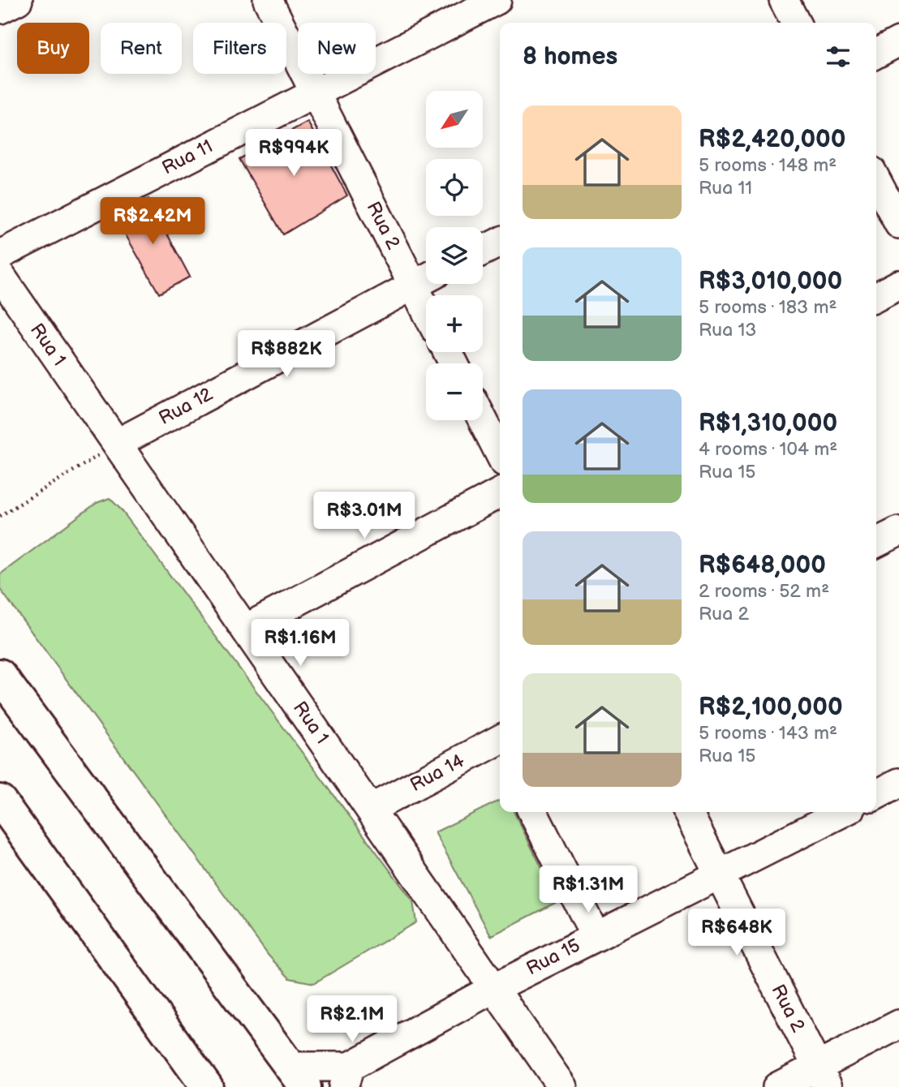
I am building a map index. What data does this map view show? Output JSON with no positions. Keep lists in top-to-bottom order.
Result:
{
  "streets": {
    "street": [
      "Rua 11",
      "Rua 2",
      "Rua 1",
      "Rua 12",
      "Rua 14",
      "Rua 15"
    ]
  },
  "crossings": [
    ["Rua 11", "Rua 2"],
    ["Rua 2", "Rua 12"],
    ["Rua 2", "Rua 15"],
    ["Rua 1", "Rua 12"],
    ["Rua 1", "Rua 14"],
    ["Rua 1", "Rua 15"]
  ],
  "north": "bottom left",
  "page": {
    "chip": [
      "Buy",
      "Rent",
      "Filters",
      "New"
    ],
    "heading": "8 homes",
    "map_buttons": ["+", "−"],
    "list": [
      {
        "name": "R$2,420,000",
        "note": "5 rooms · 148 m² · Rua 11"
      },
      {
        "name": "R$3,010,000",
        "note": "5 rooms · 183 m² · Rua 13"
      },
      {
        "name": "R$1,310,000",
        "note": "4 rooms · 104 m² · Rua 15"
      },
      {
        "name": "R$648,000",
        "note": "2 rooms · 52 m² · Rua 2"
      },
      {
        "name": "R$2,100,000",
        "note": "5 rooms · 143 m² · Rua 15"
      }
    ],
    "price": [
      "R$994K",
      "R$2.42M",
      "R$882K",
      "R$3.01M",
      "R$1.16M",
      "R$1.31M",
      "R$648K",
      "R$2.1M"
    ]
  }
}
